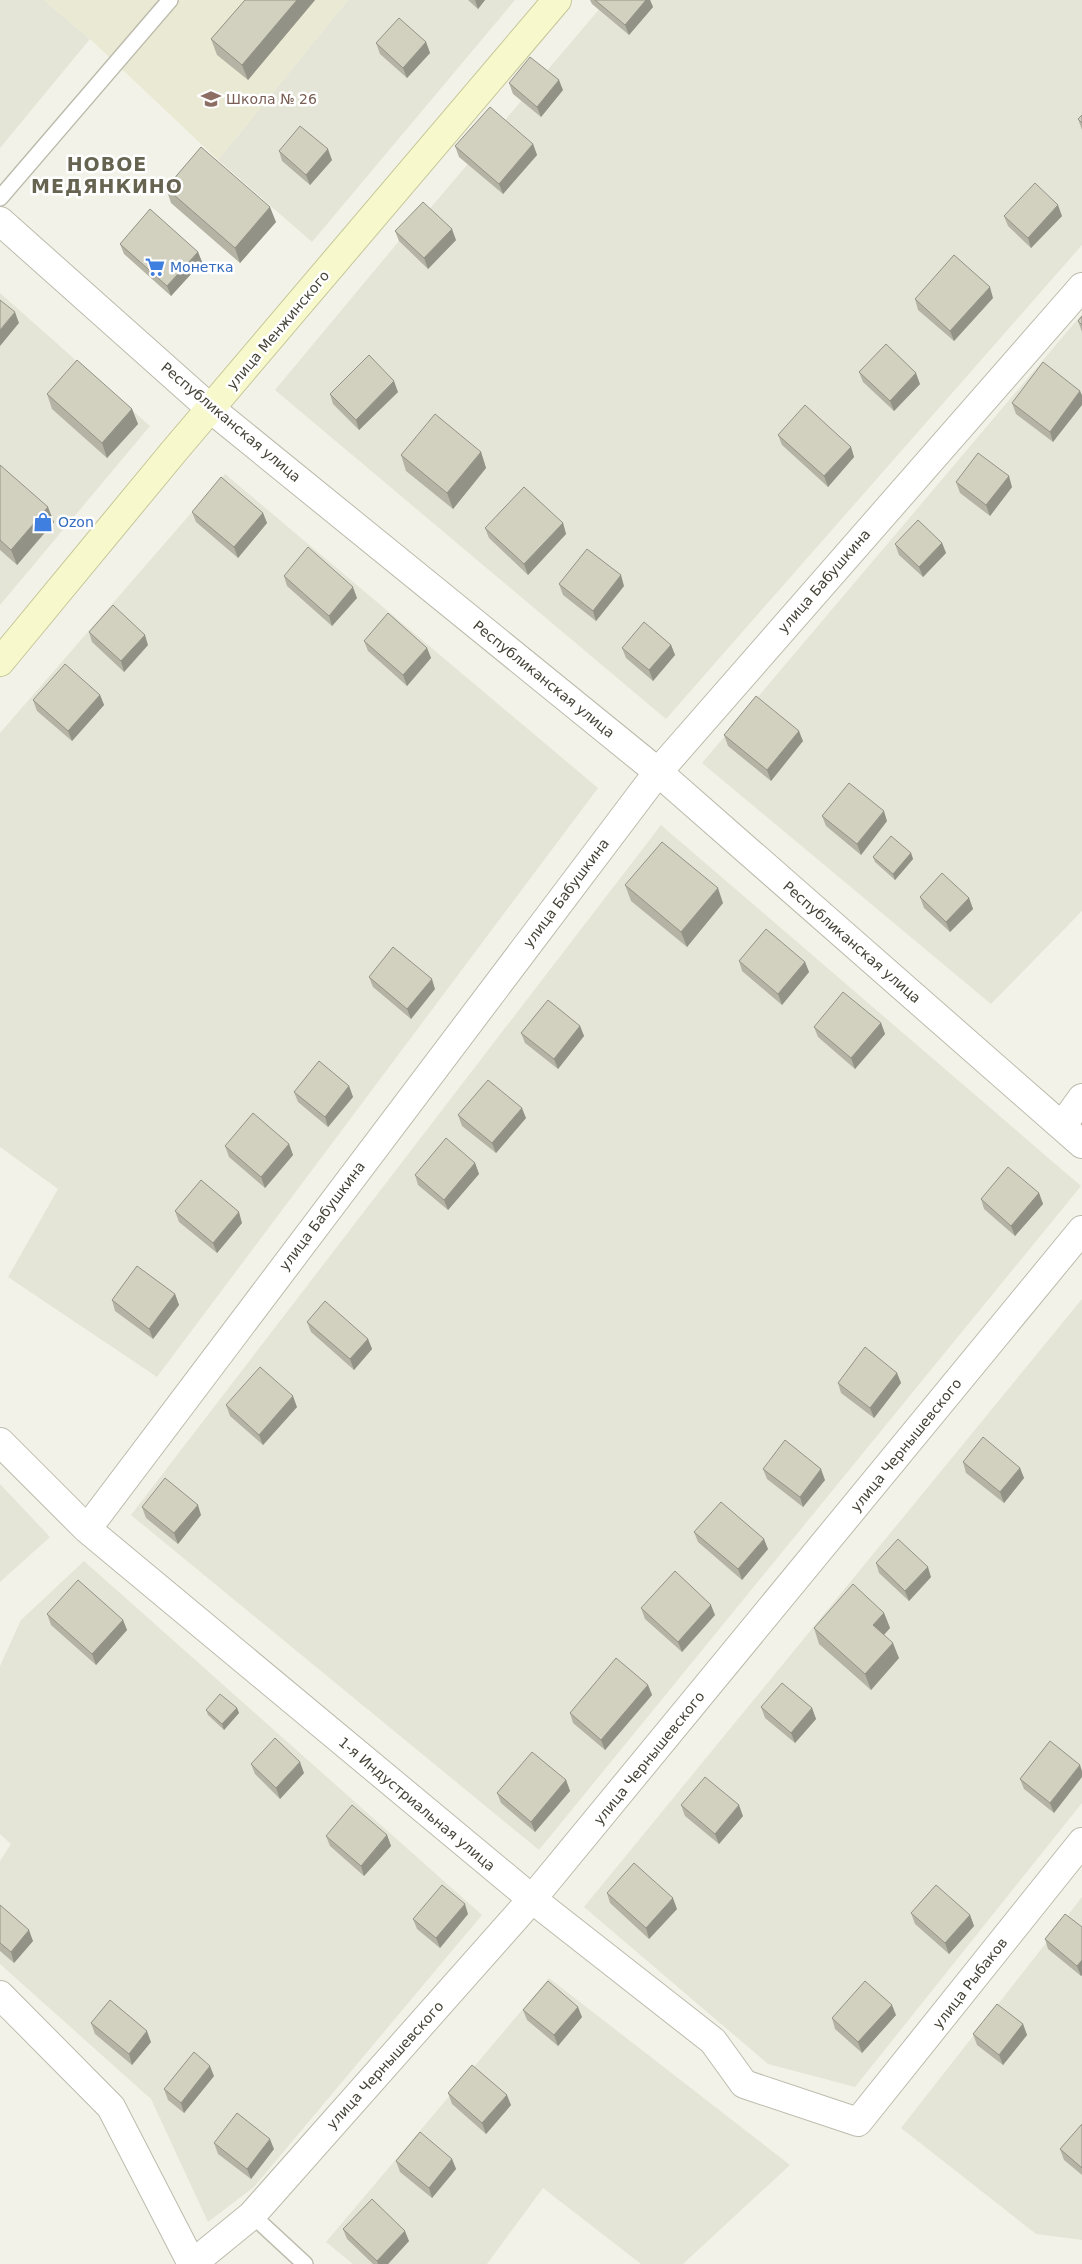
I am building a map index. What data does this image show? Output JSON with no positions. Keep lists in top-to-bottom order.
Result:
{
  "streets": {
    "main road": ["улица Менжинского"],
    "street": [
      "Республиканская улица",
      "улица Бабушкина",
      "улица Чернышевского",
      "1-я Индустриальная улица",
      "улица Рыбаков"
    ]
  },
  "crossings": [
    ["улица Менжинского", "Республиканская улица"],
    ["Республиканская улица", "улица Бабушкина"],
    ["улица Бабушкина", "1-я Индустриальная улица"],
    ["улица Чернышевского", "1-я Индустриальная улица"],
    ["1-я Индустриальная улица", "улица Рыбаков"]
  ],
  "districts": ["НОВОЕ МЕДЯНКИНО"],
  "places": {
    "school or university": ["Школа № 26"],
    "supermarket": ["Монетка"],
    "shop": ["Ozon"]
  }
}
